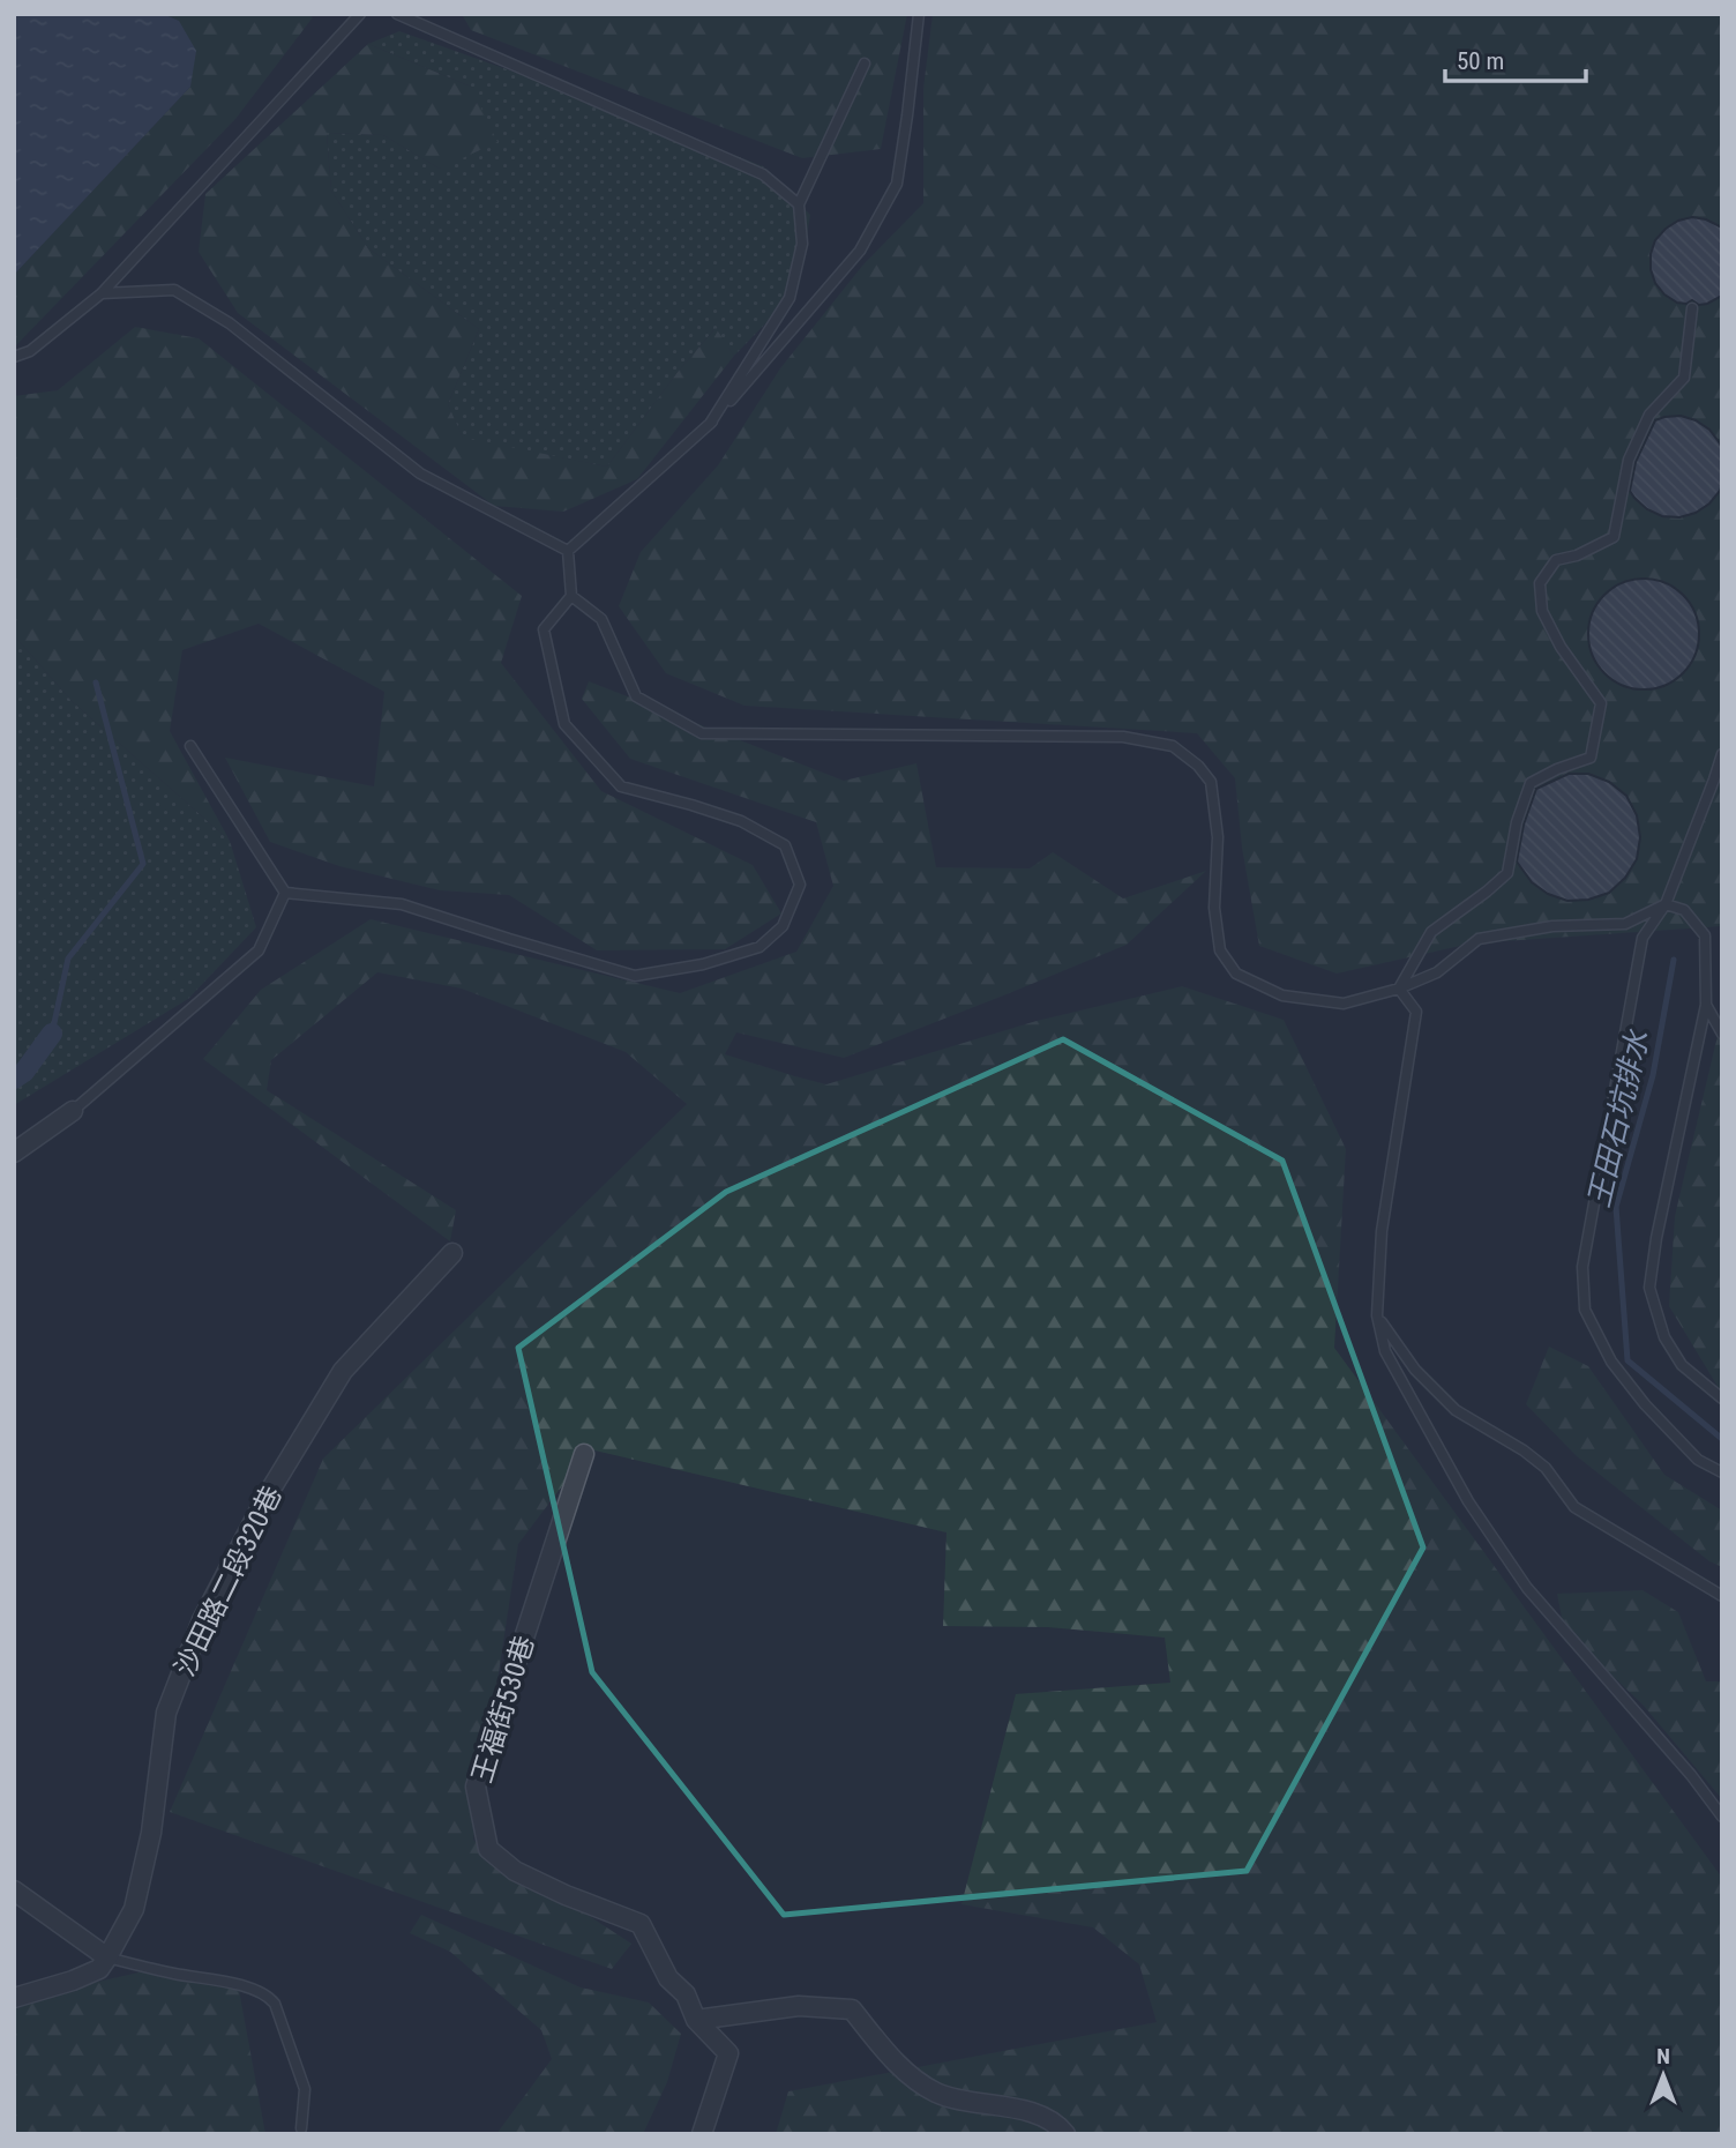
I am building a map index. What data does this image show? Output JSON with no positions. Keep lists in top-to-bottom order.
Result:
{
  "streets": {
    "street": ["沙田路二段320巷", "王福街530巷"]
  },
  "water": ["王田石坑排水"],
  "scale_bar": "50 m",
  "north": "top"
}
